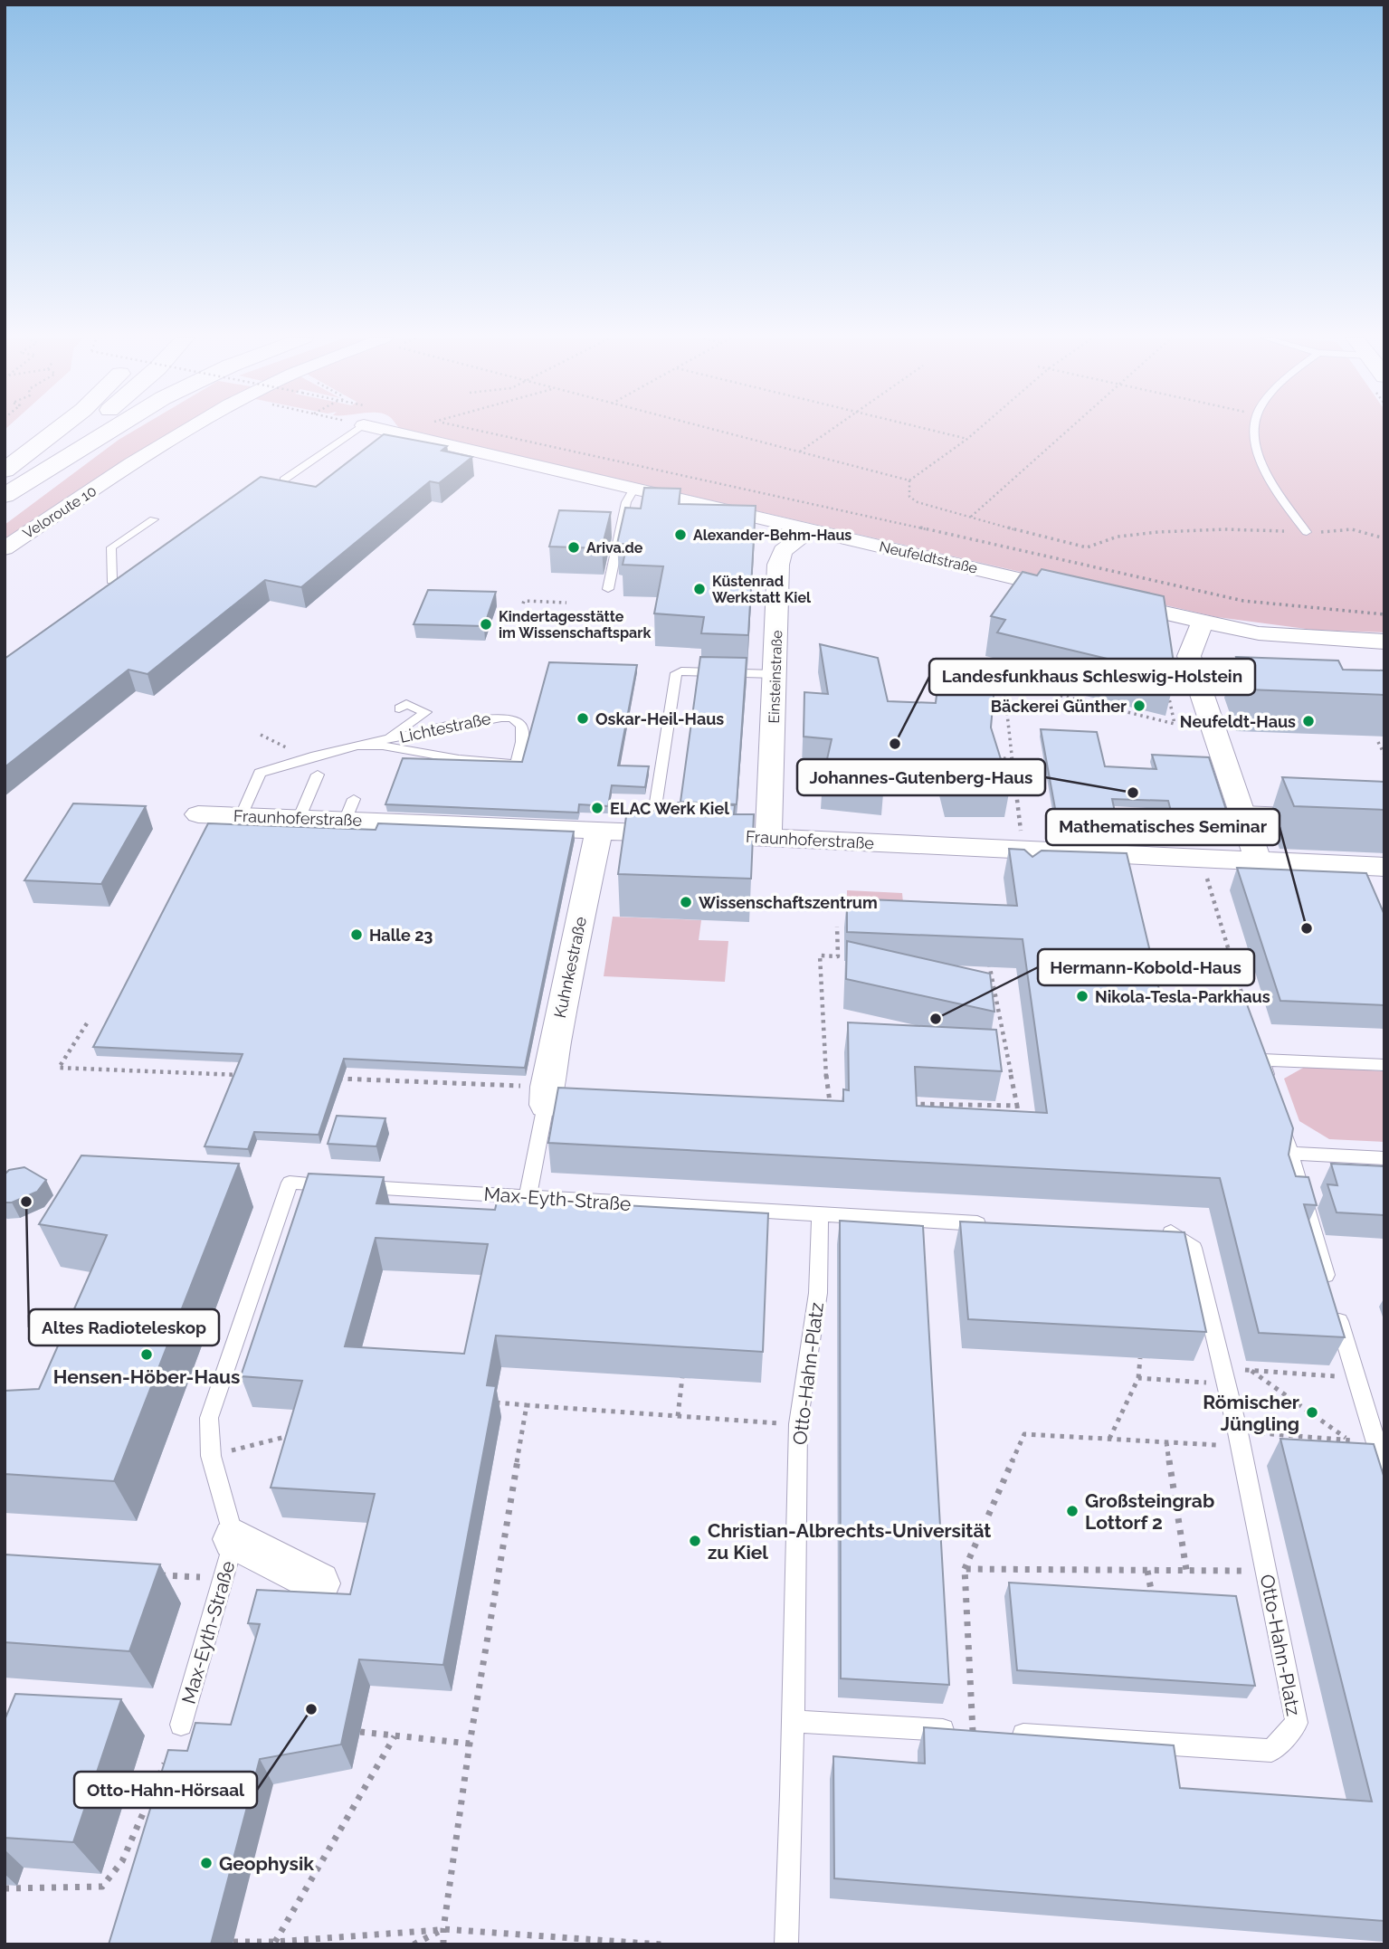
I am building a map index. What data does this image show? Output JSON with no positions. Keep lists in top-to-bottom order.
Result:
{
  "streets": {
    "street": [
      "Veloroute 10",
      "Neufeldtstraße",
      "Einsteinstraße",
      "Fraunhoferstraße",
      "Kuhnkestraße",
      "Max-Eyth-Straße"
    ],
    "lane": ["Lichtestraße", "Otto-Hahn-Platz"]
  },
  "crossings": [
    ["Neufeldtstraße", "Einsteinstraße"],
    ["Einsteinstraße", "Fraunhoferstraße"],
    ["Lichtestraße", "Fraunhoferstraße"],
    ["Fraunhoferstraße", "Kuhnkestraße"],
    ["Max-Eyth-Straße", "Otto-Hahn-Platz"]
  ],
  "places": [
    "Alexander-Behm-Haus",
    "Ariva.de",
    "Küstenrad Werkstatt Kiel",
    "Kindertagesstätte im Wissenschaftspark",
    "Bäckerei Günther",
    "Oskar-Heil-Haus",
    "Neufeldt-Haus",
    "Landesfunkhaus Schleswig-Holstein",
    "Johannes-Gutenberg-Haus",
    "ELAC Werk Kiel",
    "Wissenschaftszentrum",
    "Mathematisches Seminar",
    "Halle 23",
    "Nikola-Tesla-Parkhaus",
    "Hermann-Kobold-Haus",
    "Altes Radioteleskop",
    "Hensen-Höber-Haus",
    "Römischer Jüngling",
    "Großsteingrab Lottorf 2",
    "Christian-Albrechts-Universität zu Kiel",
    "Otto-Hahn-Hörsaal",
    "Geophysik"
  ]
}
